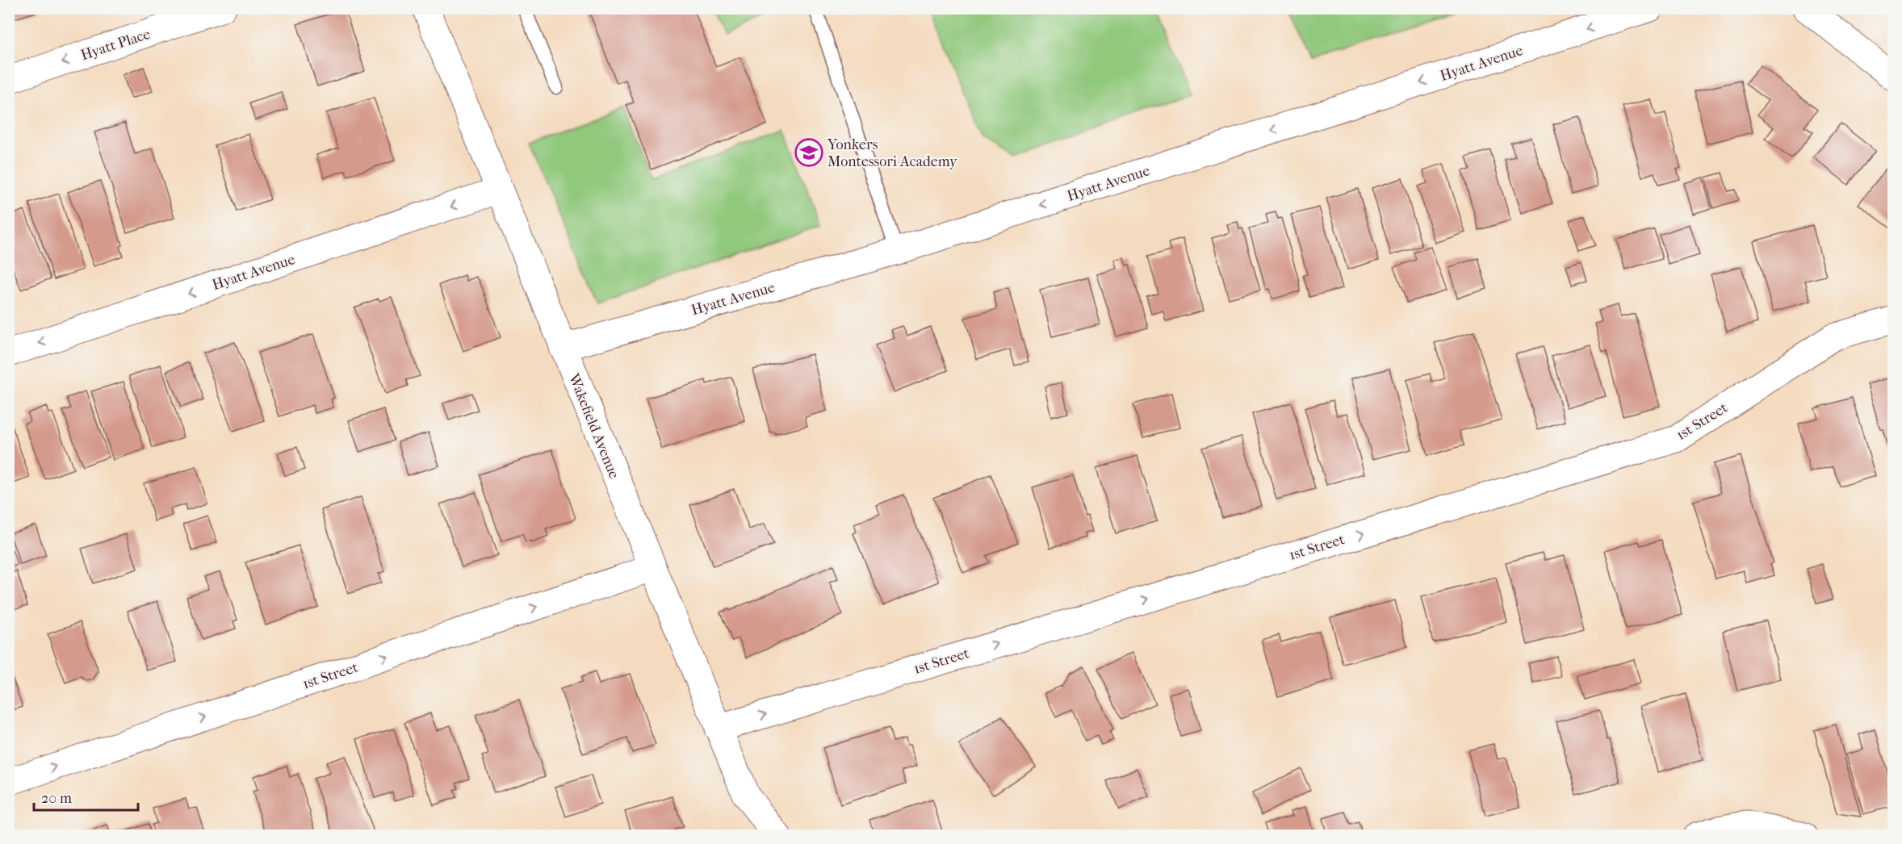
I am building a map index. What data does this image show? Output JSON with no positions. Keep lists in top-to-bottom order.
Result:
{
  "streets": {
    "street": [
      "Hyatt Place",
      "Hyatt Avenue",
      "1st Street",
      "Wakefield Avenue"
    ]
  },
  "crossings": [
    ["Hyatt Avenue", "Wakefield Avenue"],
    ["1st Street", "Wakefield Avenue"]
  ],
  "one_way": ["Hyatt Place", "Hyatt Avenue", "1st Street"],
  "places": {
    "school or university": ["Yonkers Montessori Academy"]
  },
  "scale_bar": "20 m"
}
